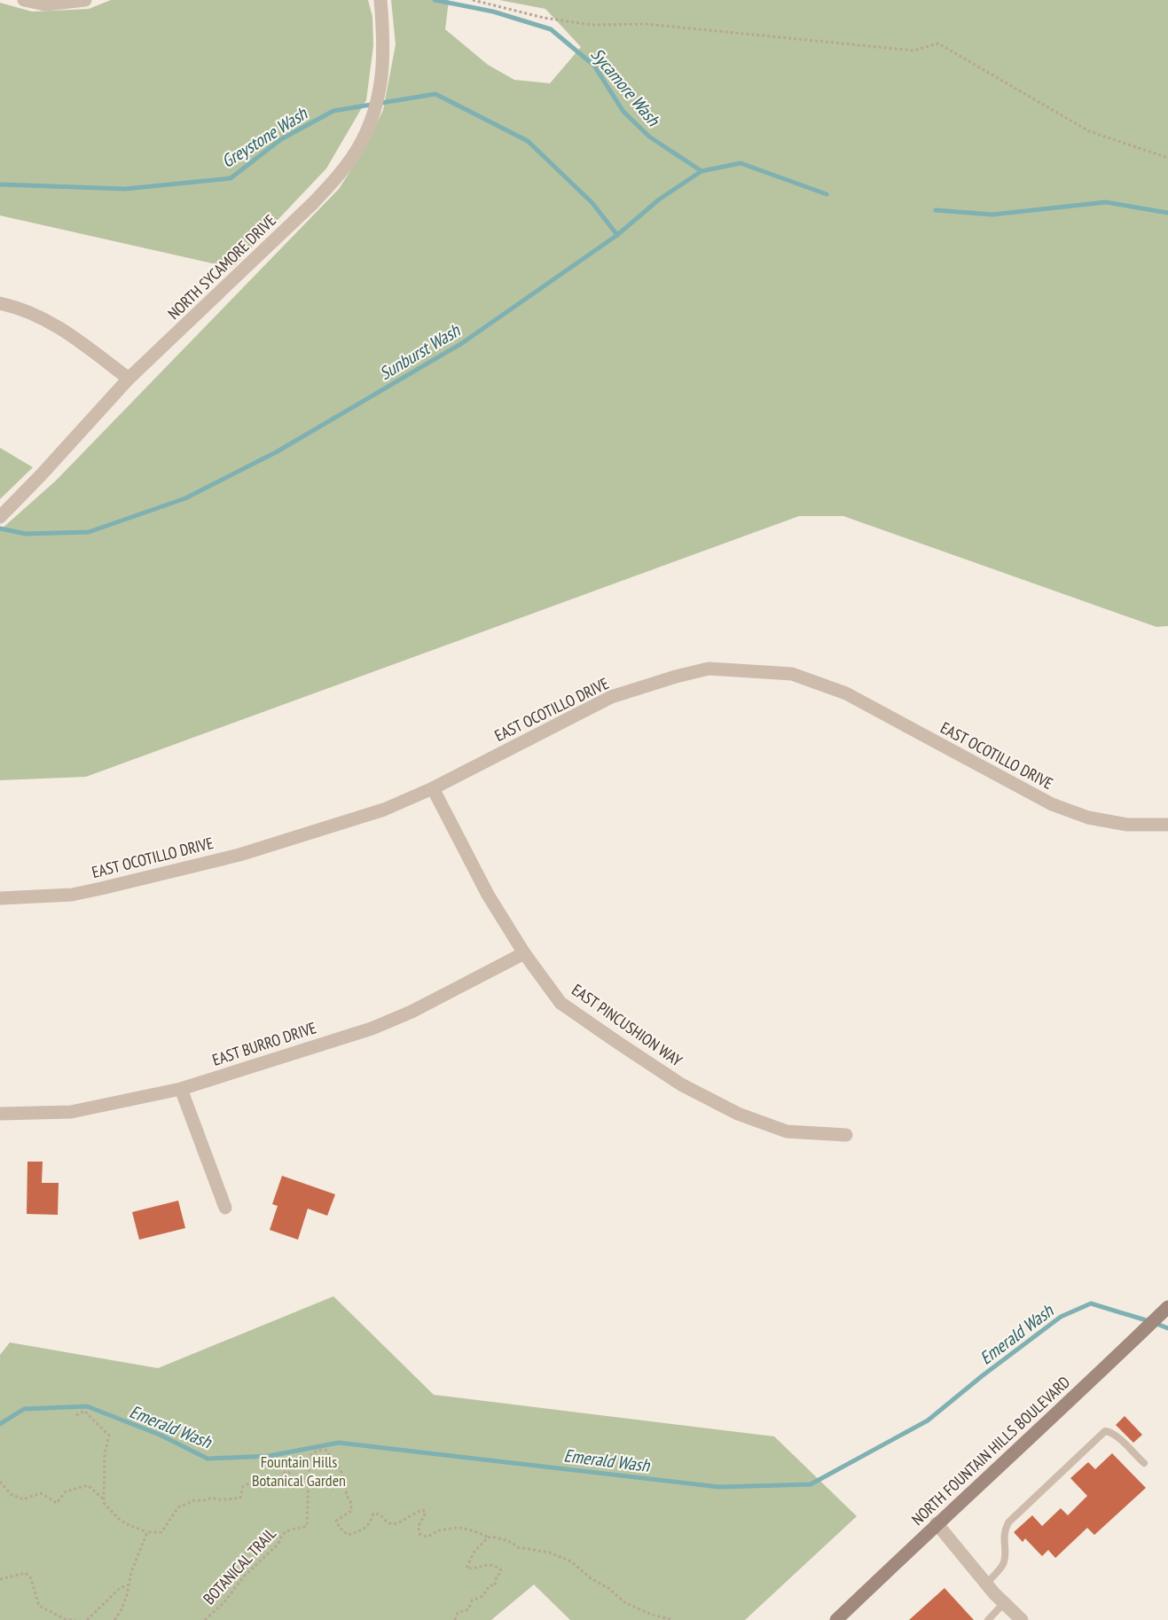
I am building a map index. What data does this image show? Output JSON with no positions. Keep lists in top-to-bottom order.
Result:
{
  "streets": {
    "main road": ["NORTH FOUNTAIN HILLS BOULEVARD"],
    "street": [
      "NORTH SYCAMORE DRIVE",
      "EAST OCOTILLO DRIVE",
      "EAST PINCUSHION WAY",
      "EAST BURRO DRIVE"
    ],
    "path": ["BOTANICAL TRAIL"]
  },
  "crossings": [
    ["EAST OCOTILLO DRIVE", "EAST PINCUSHION WAY"],
    ["EAST PINCUSHION WAY", "EAST BURRO DRIVE"]
  ],
  "water": [
    "Sycamore Wash",
    "Greystone Wash",
    "Sunburst Wash",
    "Emerald Wash"
  ],
  "parks": ["Fountain Hills Botanical Garden"]
}
